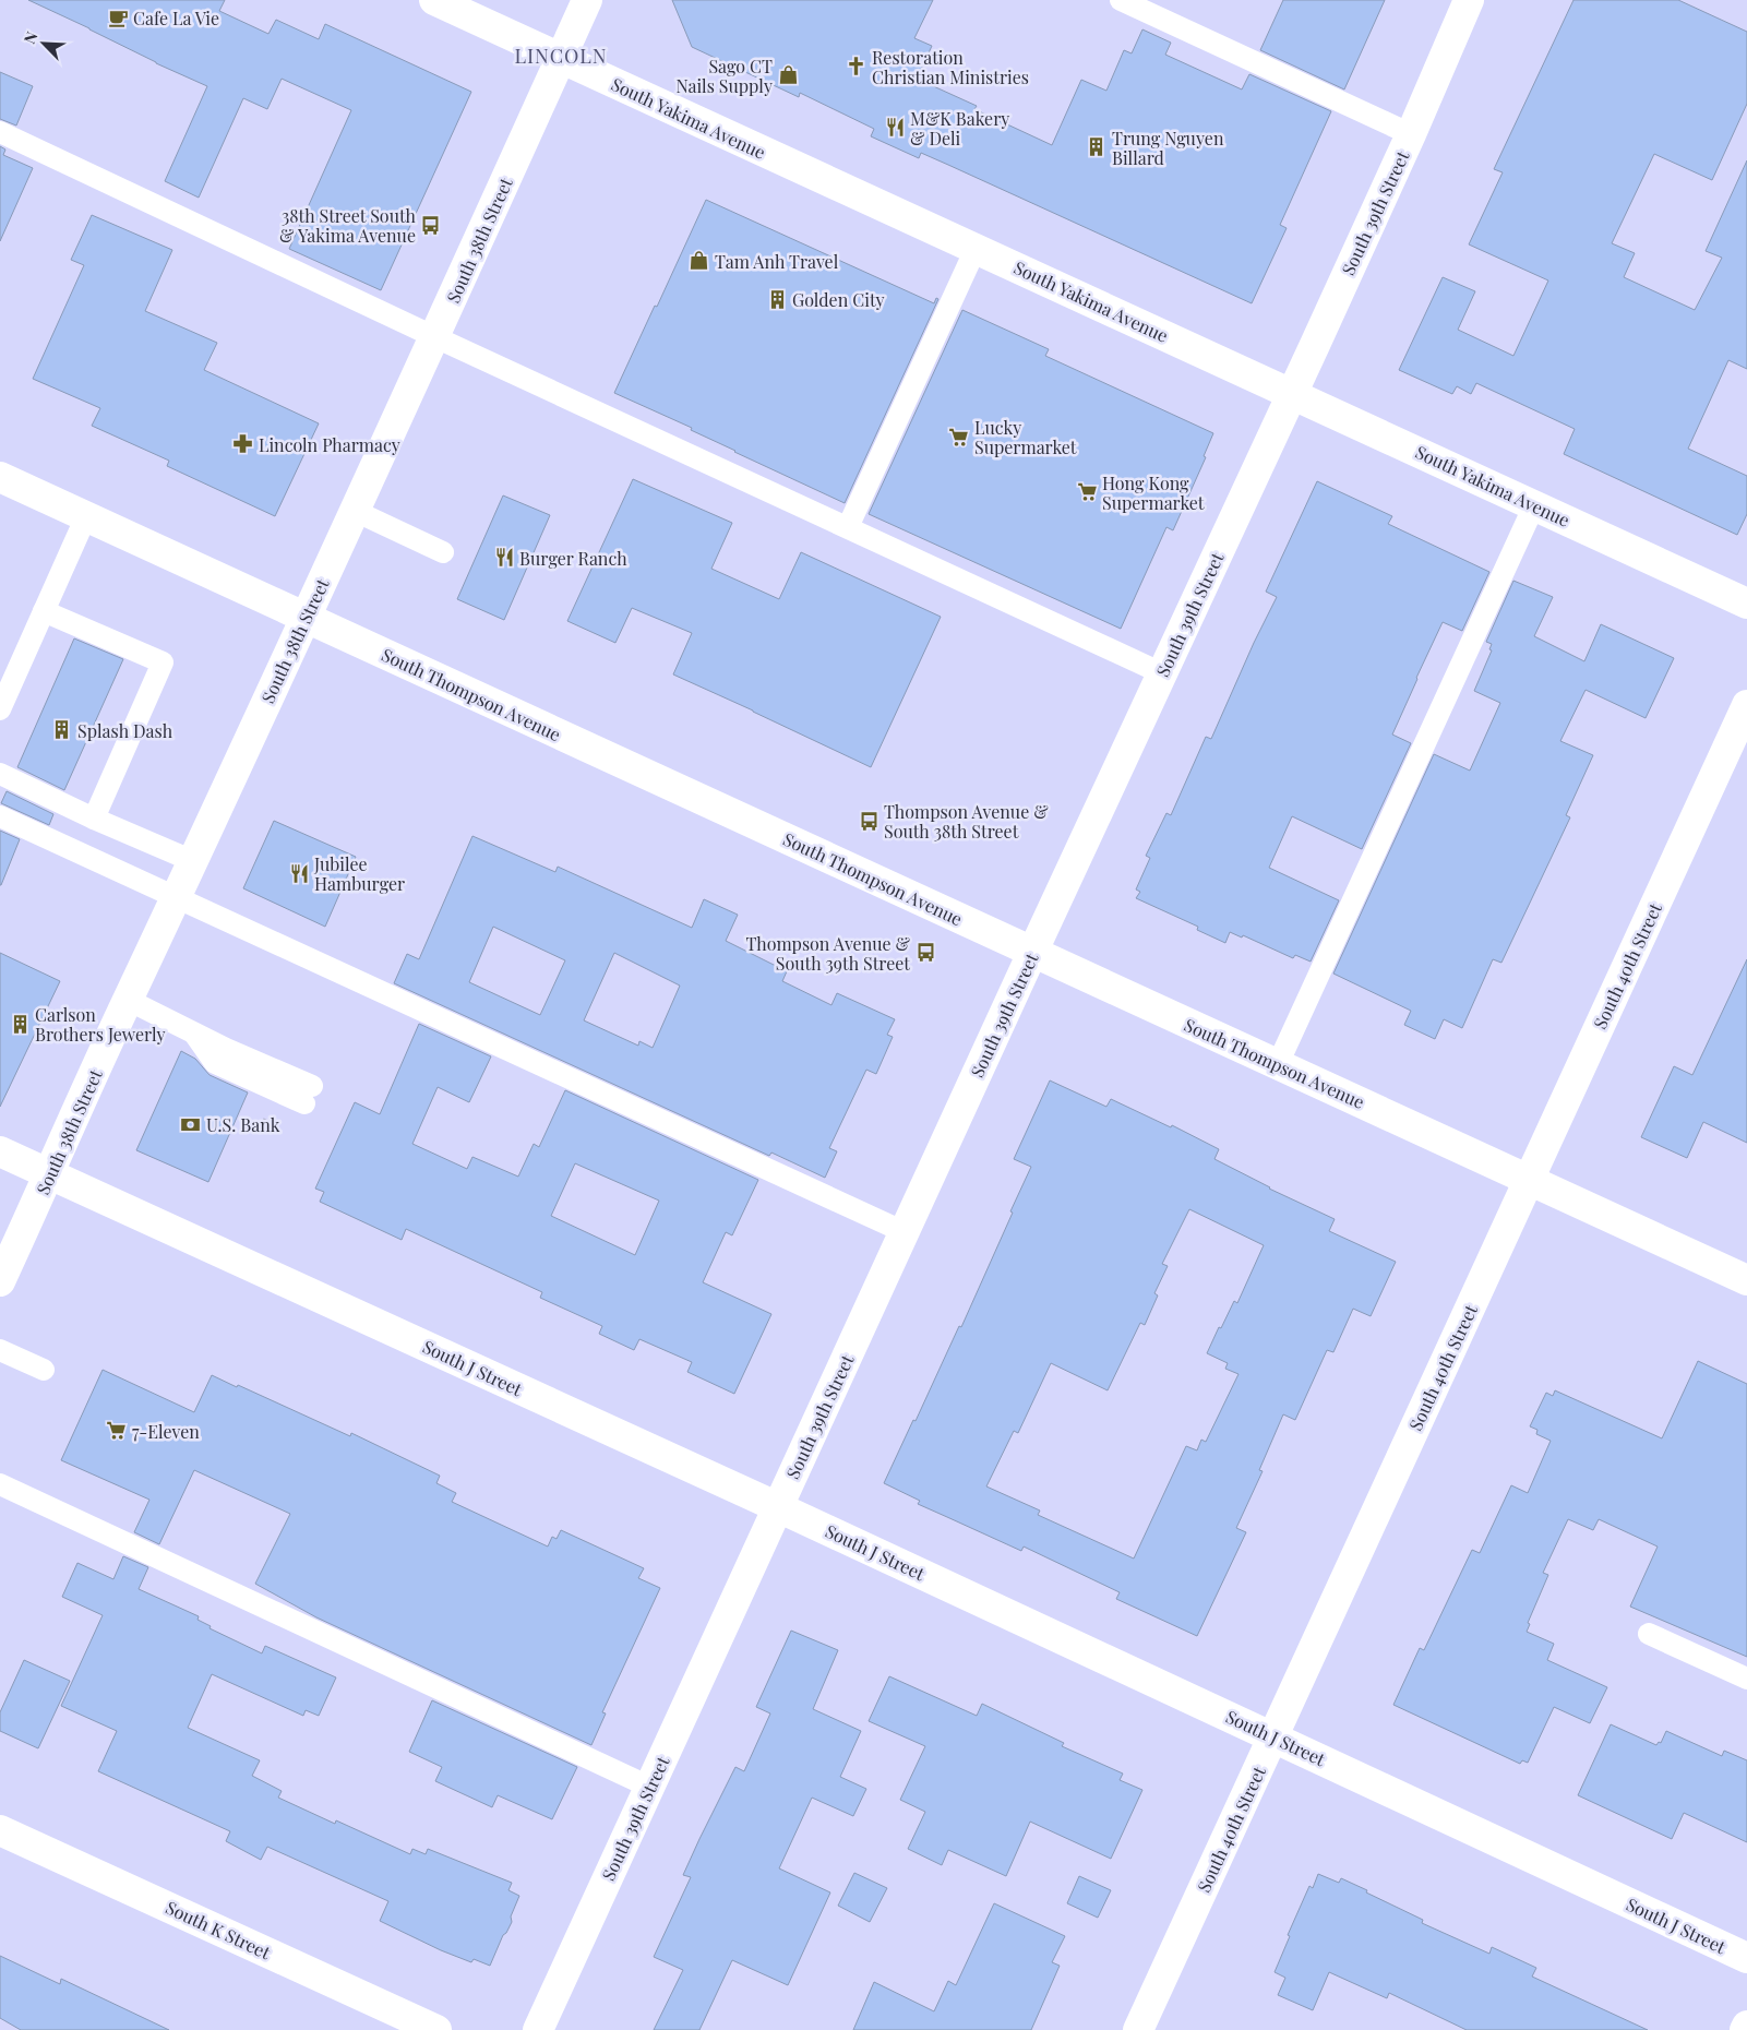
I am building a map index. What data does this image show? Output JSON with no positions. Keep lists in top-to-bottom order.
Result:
{
  "streets": {
    "street": [
      "South Yakima Avenue",
      "South 39th Street",
      "South 38th Street",
      "South Thompson Avenue",
      "South 40th Street",
      "South J Street",
      "South K Street"
    ]
  },
  "crossings": [
    ["South Yakima Avenue", "South 39th Street"],
    ["South Yakima Avenue", "South 38th Street"],
    ["South 39th Street", "South Thompson Avenue"],
    ["South 39th Street", "South J Street"],
    ["South 38th Street", "South Thompson Avenue"],
    ["South 38th Street", "South J Street"],
    ["South Thompson Avenue", "South 40th Street"],
    ["South 40th Street", "South J Street"]
  ],
  "districts": ["LINCOLN"],
  "places": {
    "cafe": ["Cafe La Vie"],
    "church": ["Restoration Christian Ministries"],
    "shop": ["Sago CT Nails Supply", "Tam Anh Travel"],
    "restaurant": ["M&K Bakery & Deli", "Burger Ranch", "Jubilee Hamburger"],
    "building": [
      "Trung Nguyen Billard",
      "Golden City",
      "Splash Dash",
      "Carlson Brothers Jewerly"
    ],
    "bus stop": ["38th Street South & Yakima Avenue", "Thompson Avenue & South 38th Street", "Thompson Avenue & South 39th Street"],
    "supermarket": ["Lucky Supermarket", "Hong Kong Supermarket", "7-Eleven"],
    "pharmacy": ["Lincoln Pharmacy"],
    "bank": ["U.S. Bank"]
  },
  "north": "top left"
}
